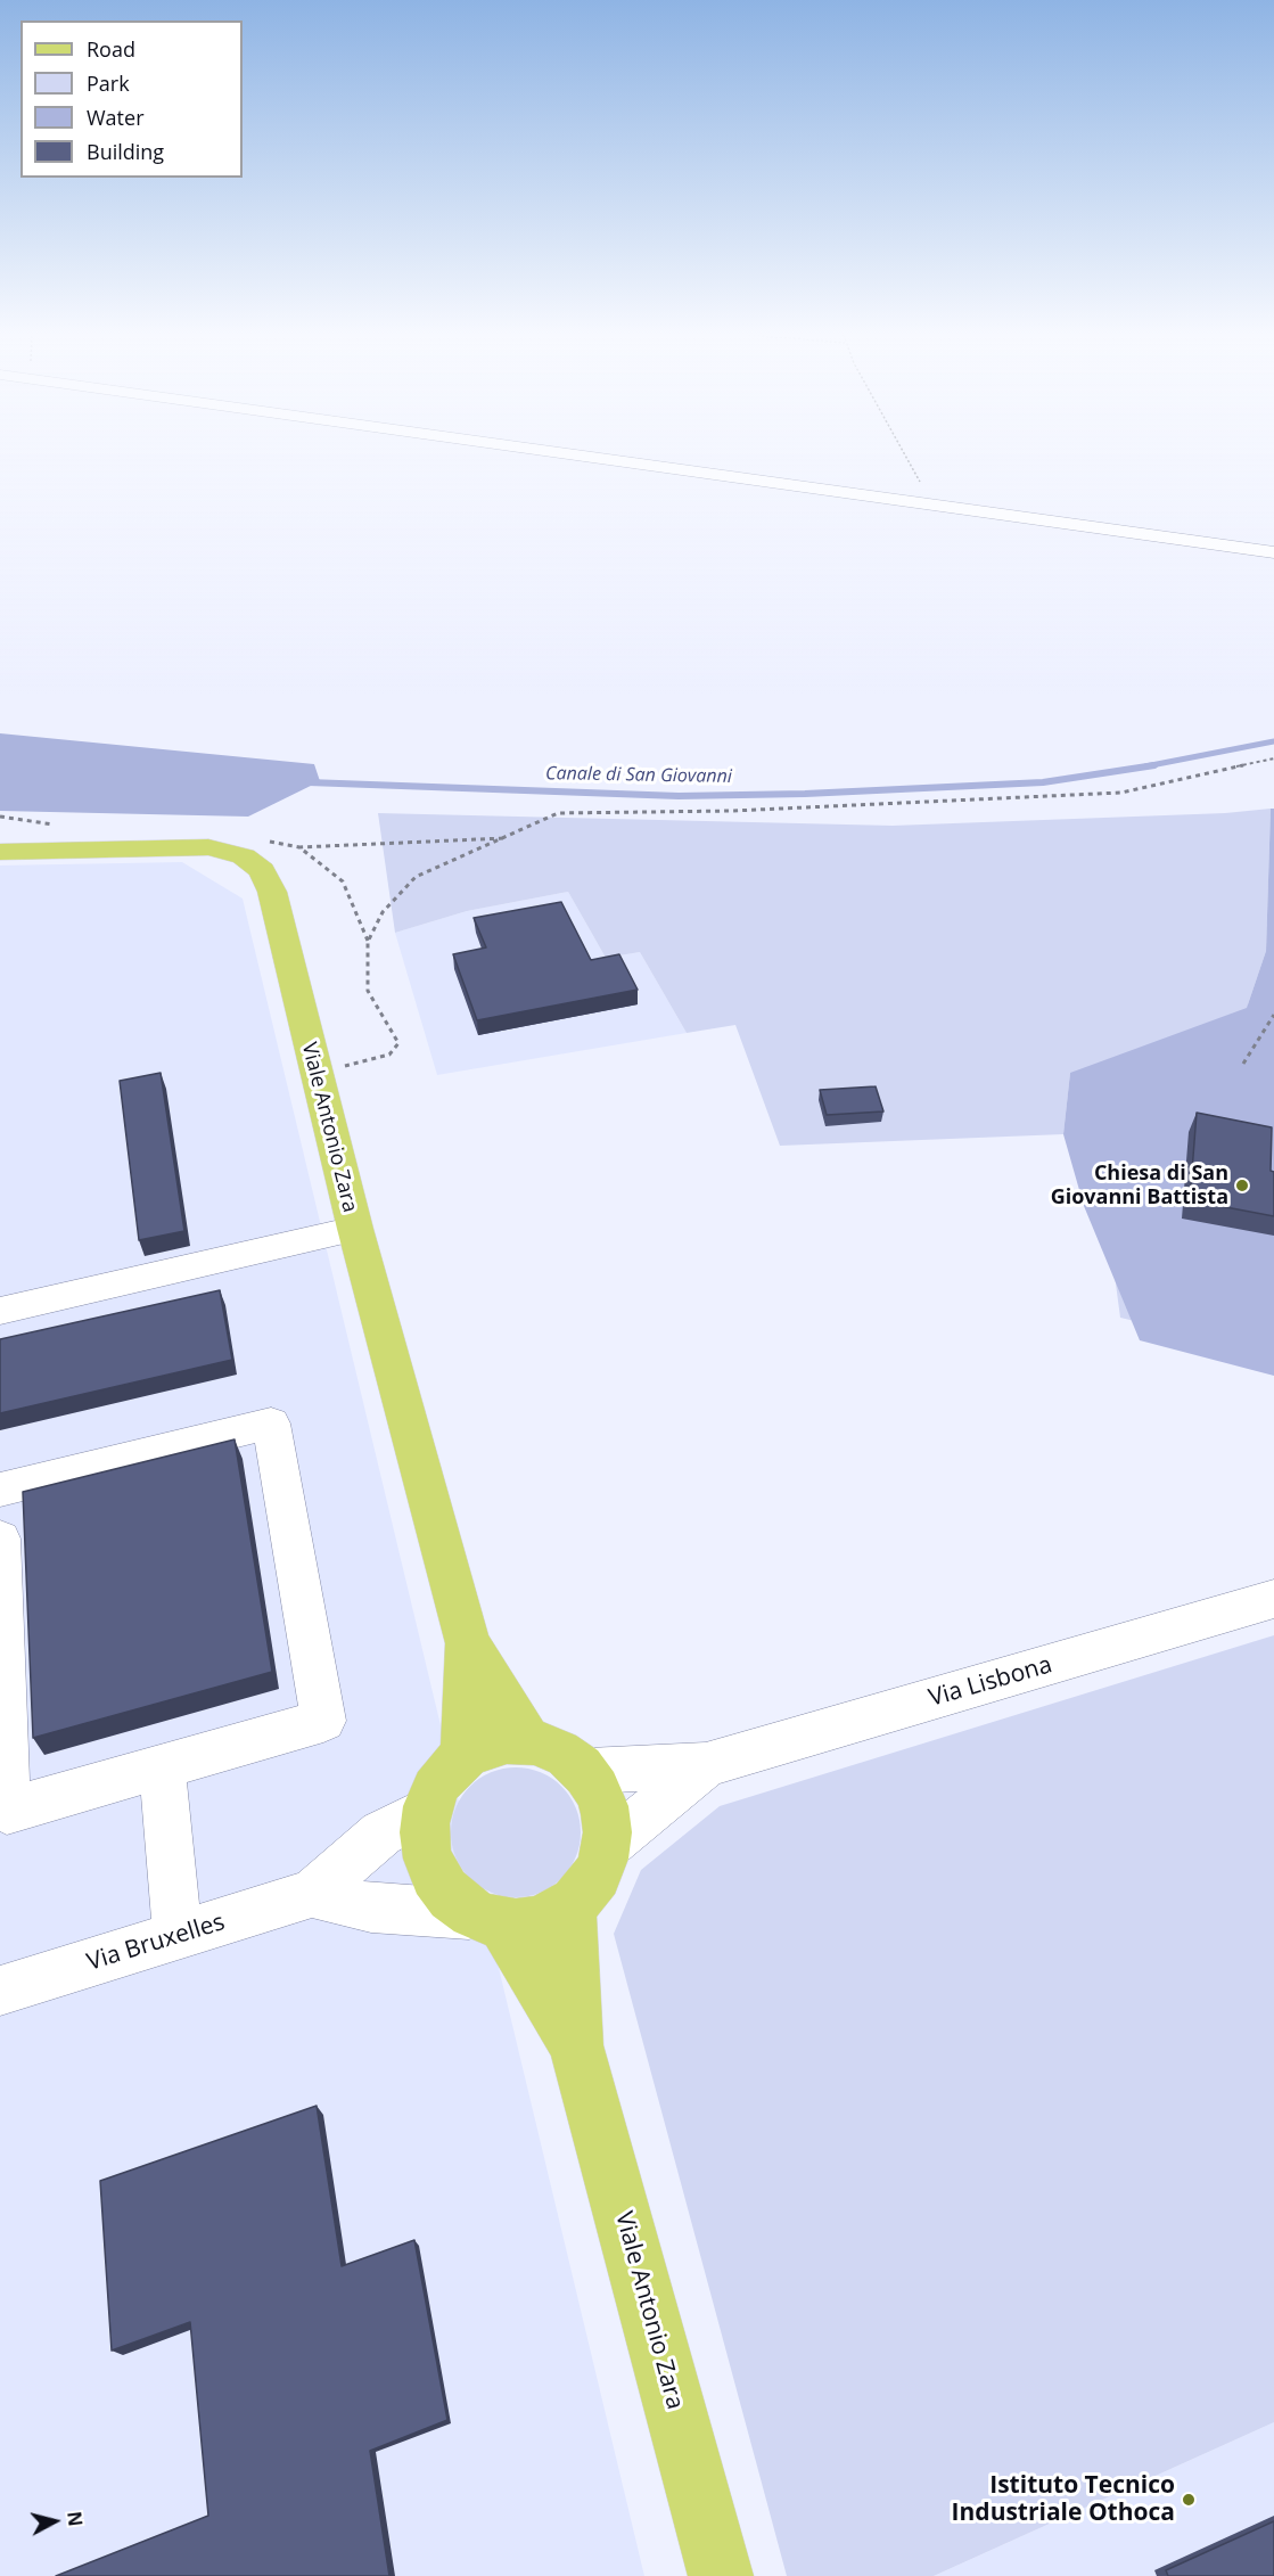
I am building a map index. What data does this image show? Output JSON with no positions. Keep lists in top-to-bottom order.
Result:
{
  "streets": {
    "main road": ["Viale Antonio Zara"],
    "street": ["Via Lisbona", "Via Bruxelles"]
  },
  "crossings": [
    ["Viale Antonio Zara", "Via Lisbona"],
    ["Viale Antonio Zara", "Via Bruxelles"],
    ["Via Lisbona", "Via Bruxelles"]
  ],
  "water": ["Canale di San Giovanni"],
  "places": ["Chiesa di San Giovanni Battista", "Istituto Tecnico Industriale Othoca"],
  "legend": [
    "Road",
    "Park",
    "Water",
    "Building"
  ],
  "north": "right"
}
